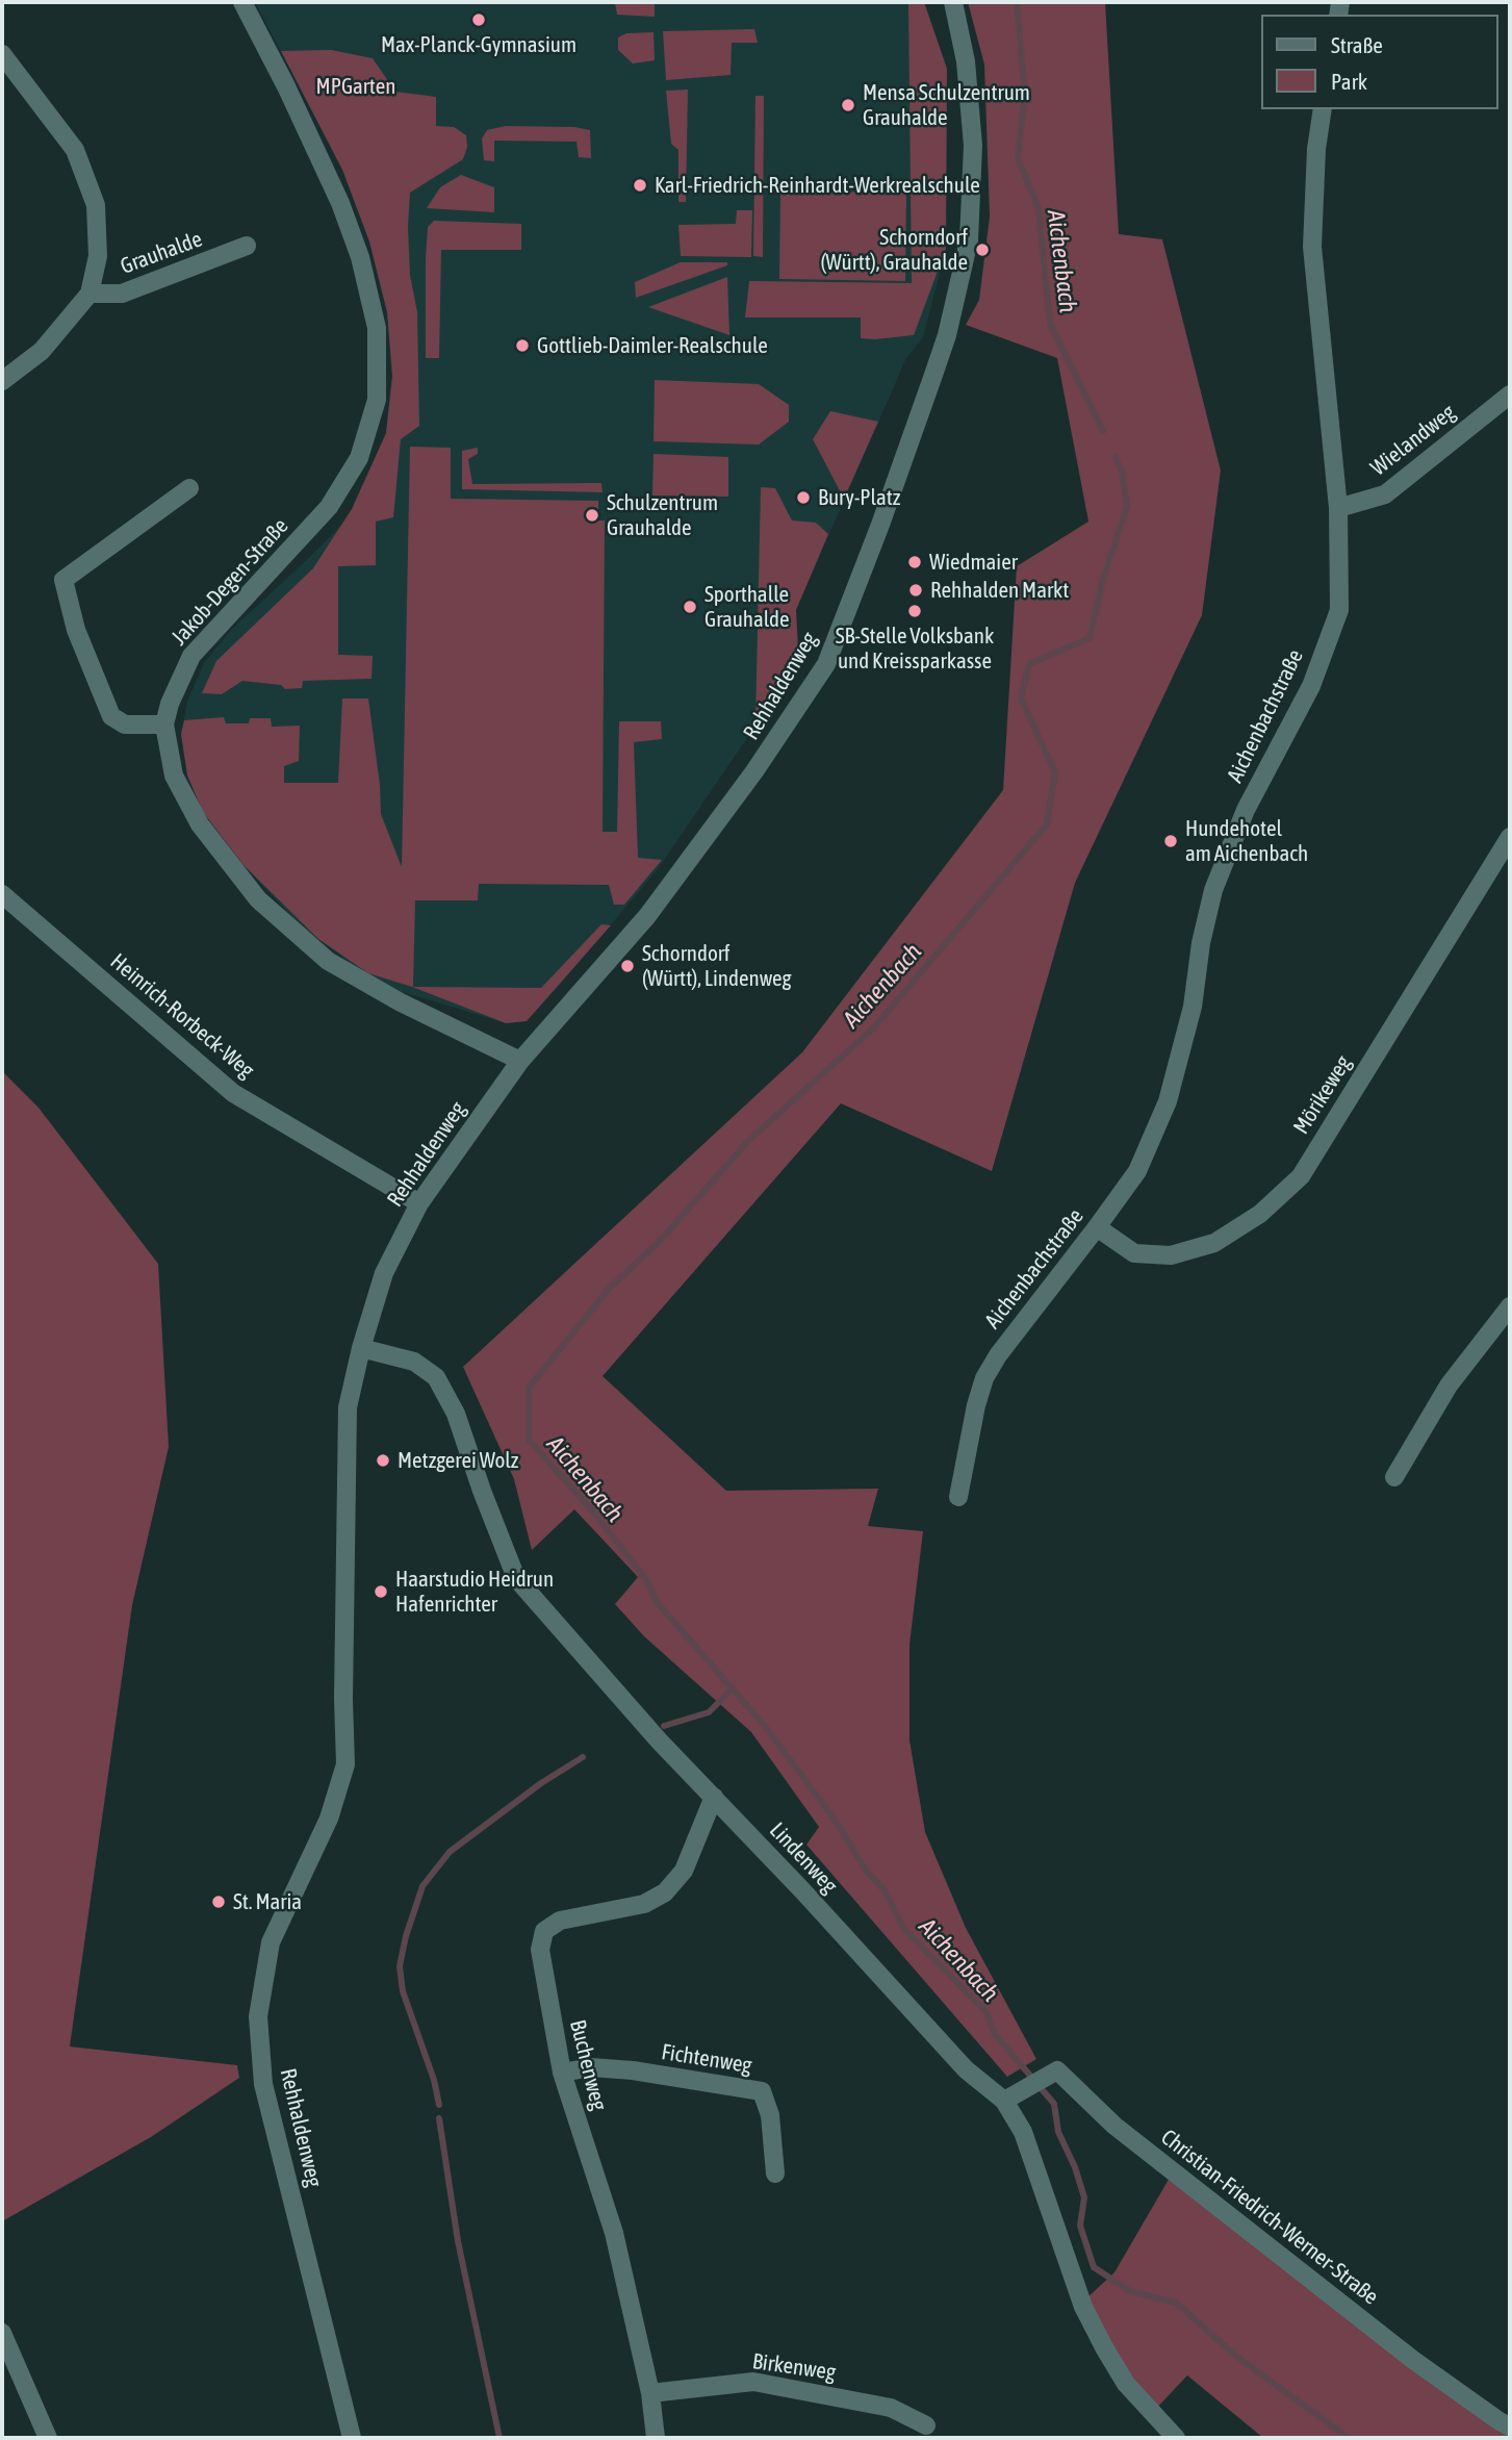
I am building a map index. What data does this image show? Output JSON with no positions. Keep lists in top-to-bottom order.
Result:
{
  "streets": {
    "street": [
      "Grauhalde",
      "Wielandweg",
      "Jakob-Degen-Straße",
      "Rehhaldenweg",
      "Aichenbachstraße",
      "Heinrich-Rorbeck-Weg",
      "Mörikeweg",
      "Lindenweg",
      "Fichtenweg",
      "Buchenweg",
      "Christian-Friedrich-Werner-Straße",
      "Birkenweg"
    ]
  },
  "crossings": [
    ["Wielandweg", "Aichenbachstraße"],
    ["Jakob-Degen-Straße", "Rehhaldenweg"],
    ["Rehhaldenweg", "Heinrich-Rorbeck-Weg"],
    ["Rehhaldenweg", "Lindenweg"],
    ["Aichenbachstraße", "Mörikeweg"],
    ["Lindenweg", "Buchenweg"],
    ["Lindenweg", "Christian-Friedrich-Werner-Straße"],
    ["Fichtenweg", "Buchenweg"],
    ["Buchenweg", "Birkenweg"]
  ],
  "water": ["Aichenbach"],
  "parks": ["MPGarten"],
  "places": [
    "Max-Planck-Gymnasium",
    "Mensa Schulzentrum Grauhalde",
    "Karl-Friedrich-Reinhardt-Werkrealschule",
    "Schorndorf (Württ), Grauhalde",
    "Gottlieb-Daimler-Realschule",
    "Bury-Platz",
    "Schulzentrum Grauhalde",
    "Wiedmaier",
    "Rehhalden Markt",
    "Sporthalle Grauhalde",
    "SB-Stelle Volksbank und Kreissparkasse",
    "Hundehotel am Aichenbach",
    "Schorndorf (Württ), Lindenweg",
    "Metzgerei Wolz",
    "Haarstudio Heidrun Hafenrichter",
    "St. Maria"
  ],
  "legend": ["Straße", "Park"]
}
